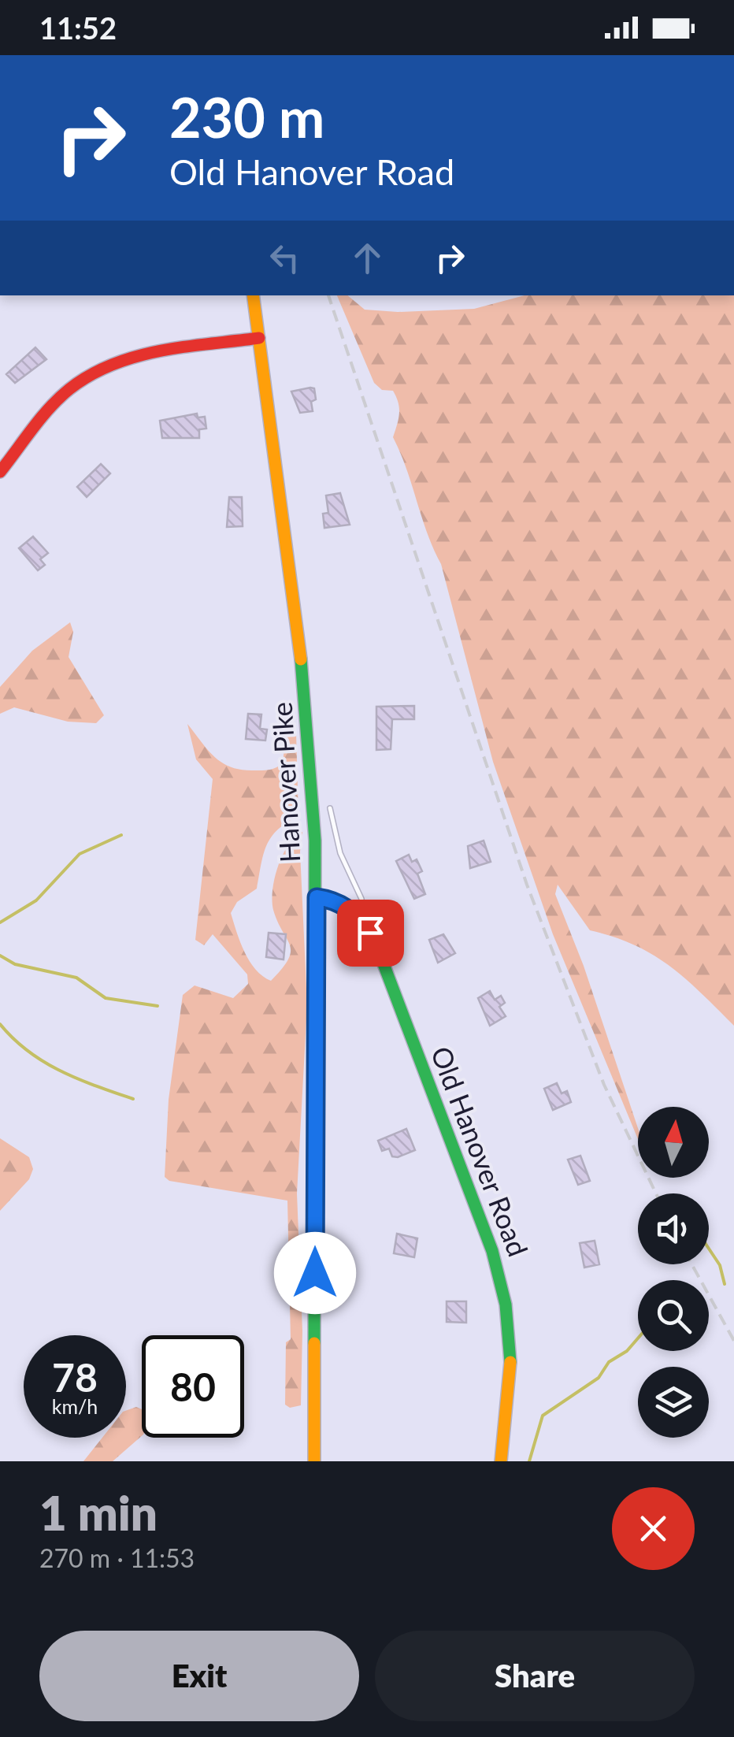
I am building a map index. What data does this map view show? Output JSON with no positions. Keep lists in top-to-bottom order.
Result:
{
  "streets": {
    "main road": ["Hanover Pike", "Old Hanover Road"]
  },
  "crossings": [
    ["Hanover Pike", "Old Hanover Road"]
  ],
  "north": "top",
  "page": {
    "status": "11:52",
    "turn": ["230 m", "Old Hanover Road"],
    "speed": "78 km/h",
    "limit": "80",
    "heading": ["1 min", "270 m · 11:53"],
    "buttons": ["Exit", "Share"]
  }
}
